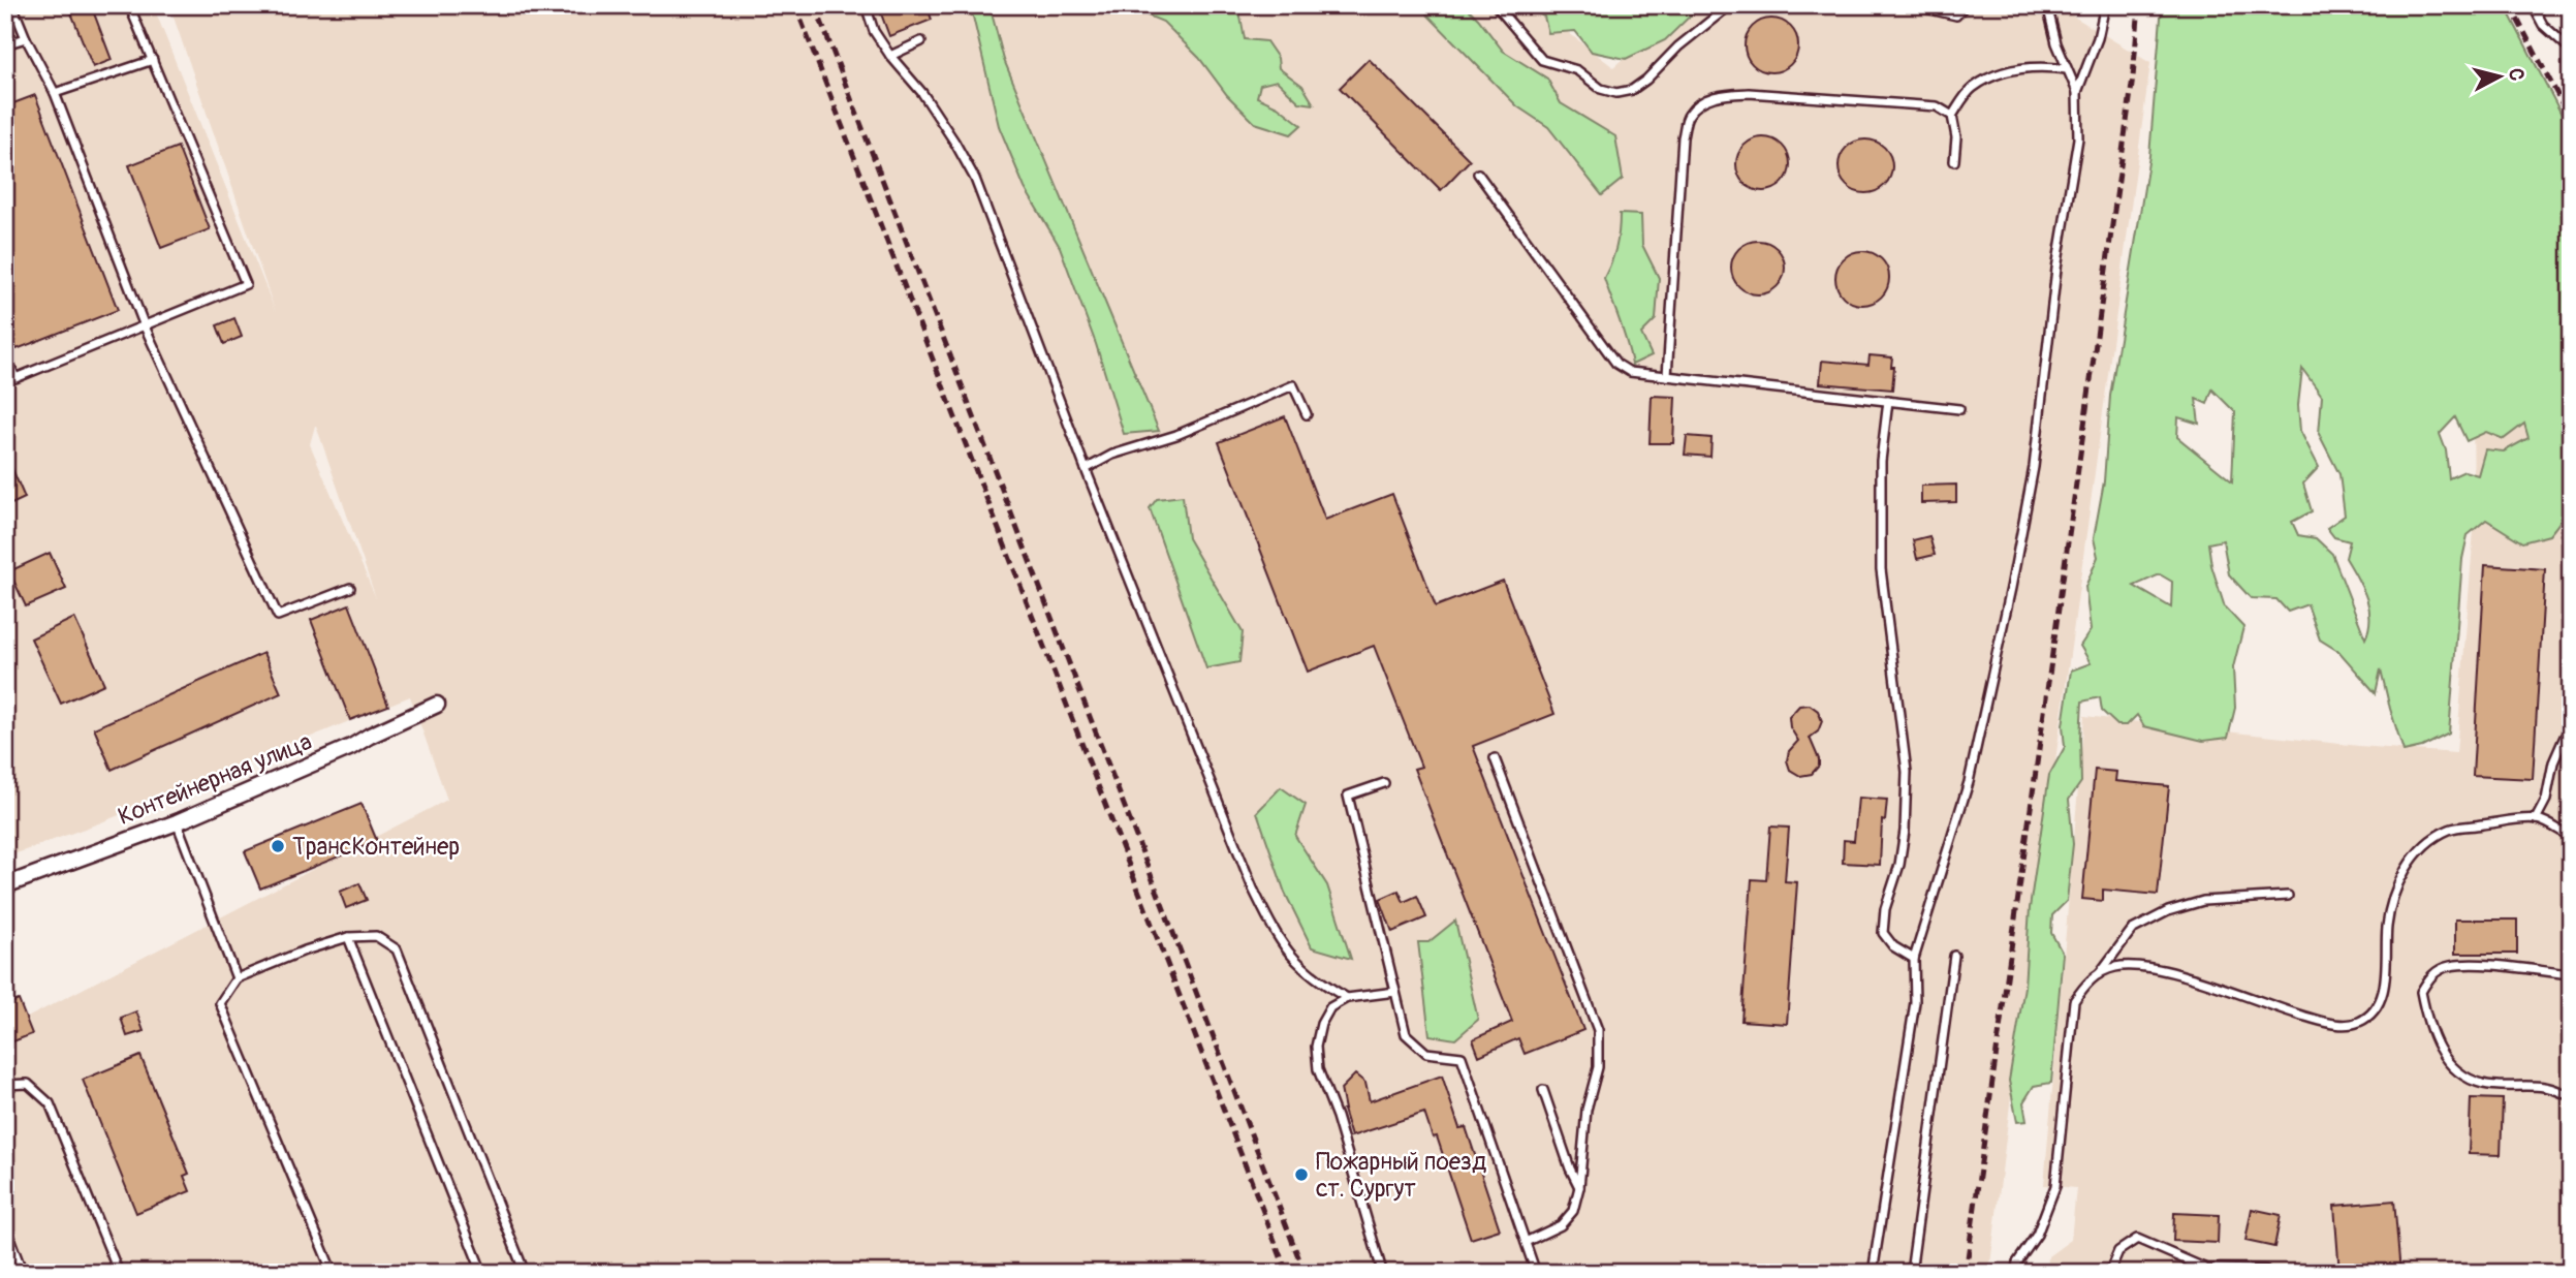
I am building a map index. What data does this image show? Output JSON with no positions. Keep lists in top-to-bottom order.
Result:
{
  "streets": {
    "street": ["Контейнерная улица"]
  },
  "places": ["ТрансКонтейнер", "Пожарный поезд ст. Сургут"],
  "north": "right"
}
